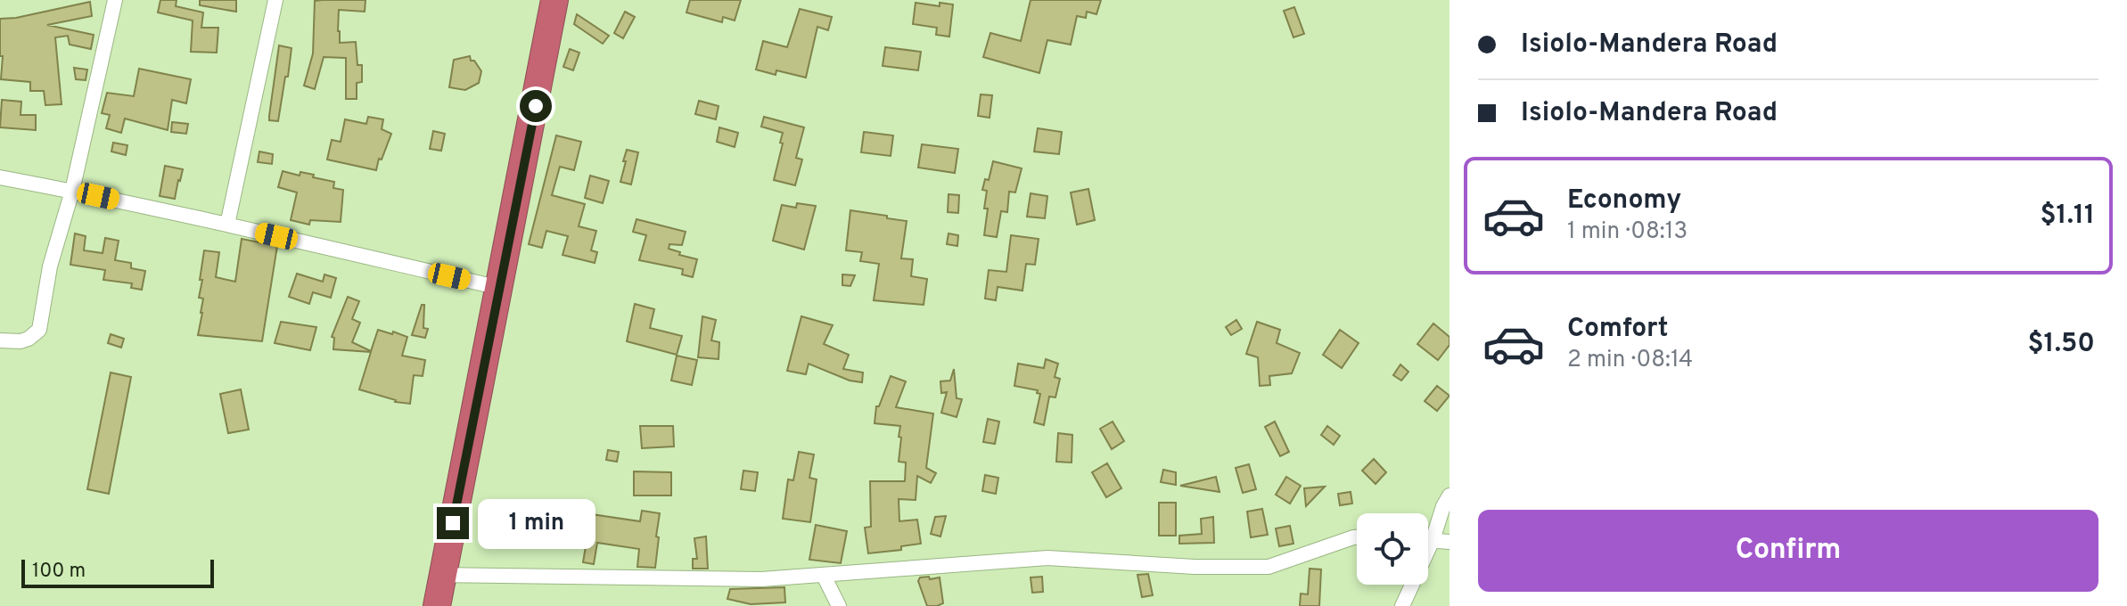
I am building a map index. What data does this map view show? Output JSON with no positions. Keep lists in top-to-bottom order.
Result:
{
  "scale_bar": "100 m",
  "page": {
    "banner": ["Isiolo-Mandera Road", "Isiolo-Mandera Road"],
    "list": [
      {
        "name": "Economy",
        "note": "1 min · 08:13",
        "value": "$1.11"
      },
      {
        "name": "Comfort",
        "note": "2 min · 08:14",
        "value": "$1.50"
      }
    ],
    "buttons": "Confirm",
    "bubble": "1 min",
    "scale": "100 m"
  }
}
